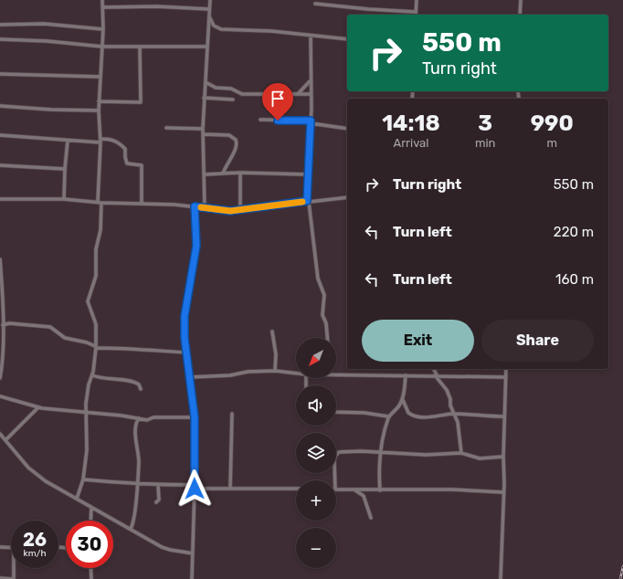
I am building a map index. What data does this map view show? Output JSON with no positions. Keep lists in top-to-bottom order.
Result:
{
  "north": "bottom left",
  "page": {
    "turn": ["550 m", "Turn right"],
    "eta": [
      "14:18",
      "Arrival",
      "3",
      "min",
      "990",
      "m"
    ],
    "list": [
      {
        "name": "Turn right",
        "value": "550 m"
      },
      {
        "name": "Turn left",
        "value": "220 m"
      },
      {
        "name": "Turn left",
        "value": "160 m"
      }
    ],
    "buttons": ["Exit", "Share"],
    "map_buttons": ["+", "−"],
    "speed": "26 km/h",
    "limit": "30"
  }
}
